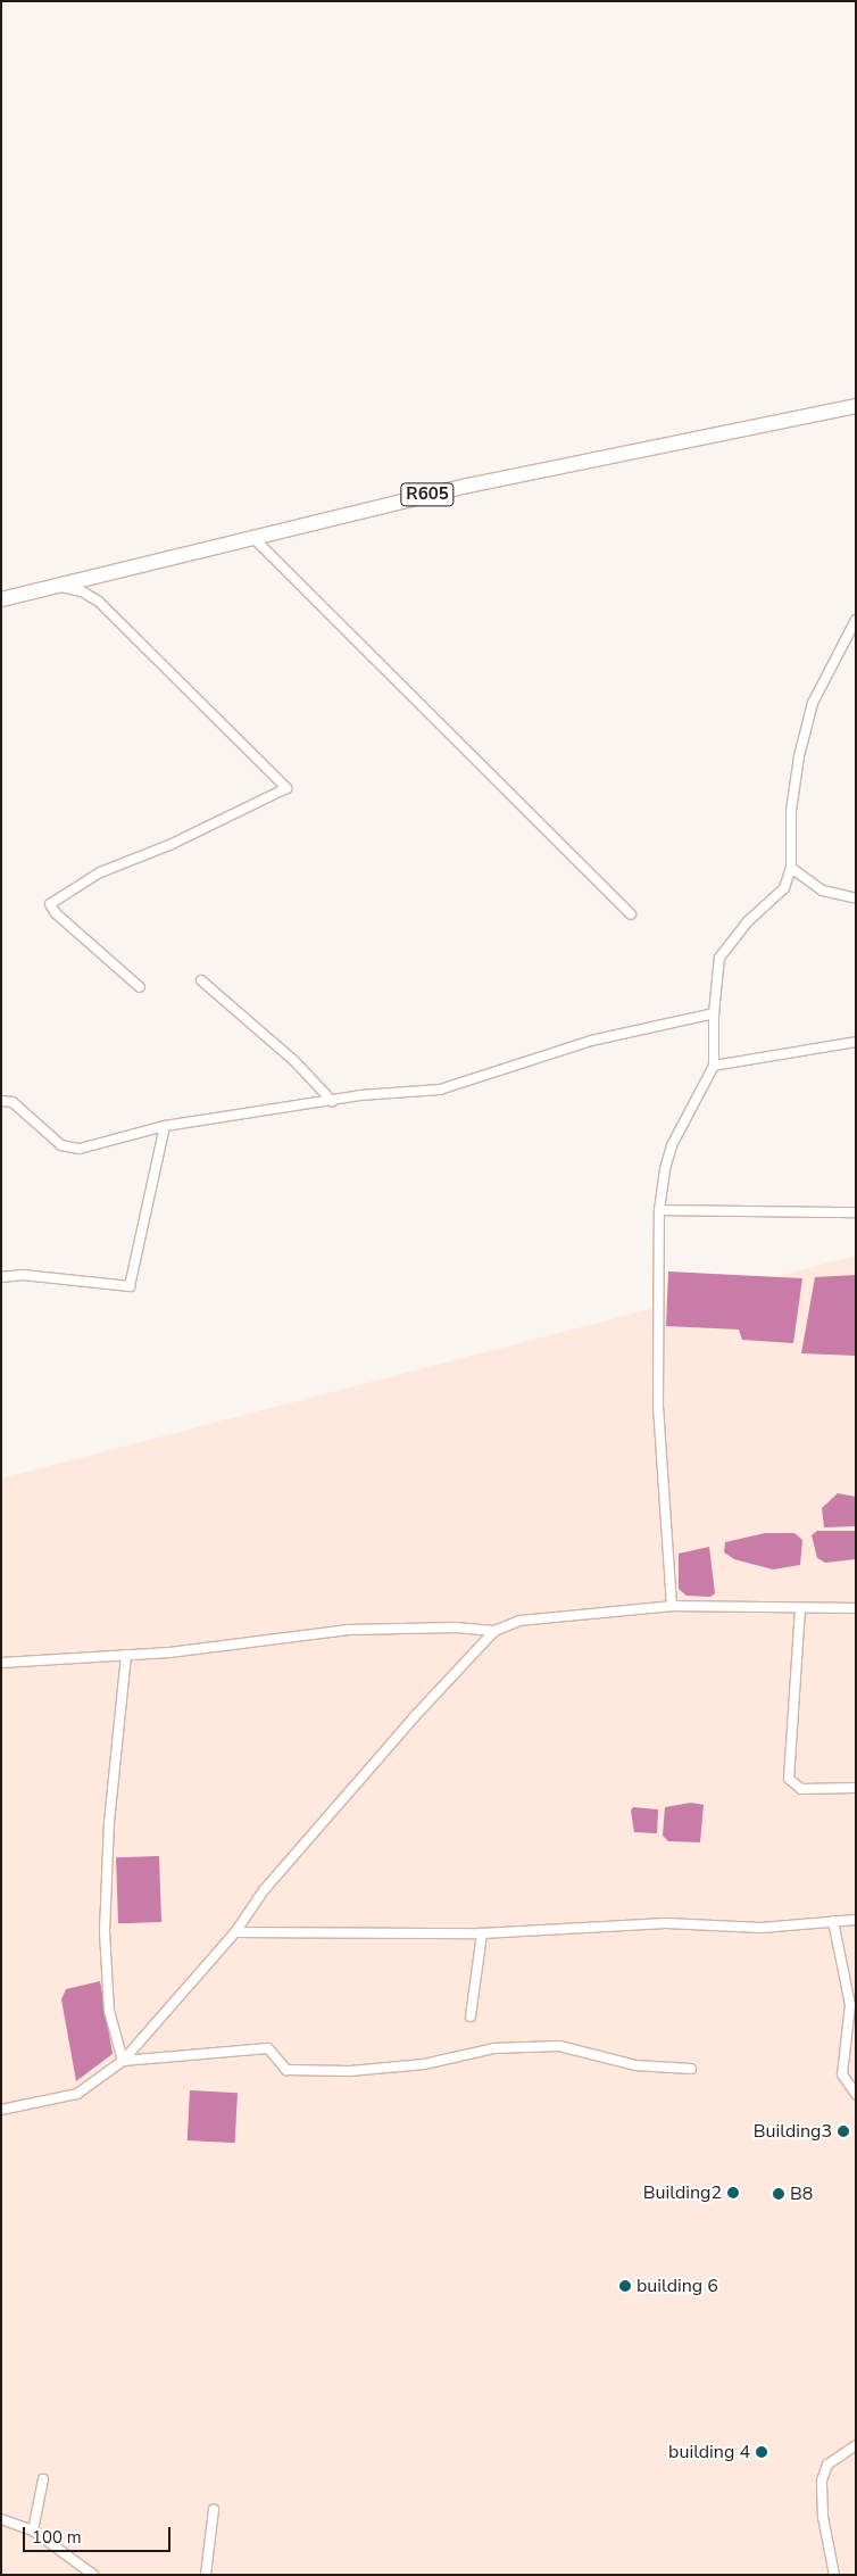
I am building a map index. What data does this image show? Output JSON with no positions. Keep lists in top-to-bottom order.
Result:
{
  "streets": {
    "main road": ["R605"]
  },
  "places": [
    "Building3",
    "Building2",
    "B8",
    "building 6",
    "building 4"
  ],
  "scale_bar": "100 m"
}
